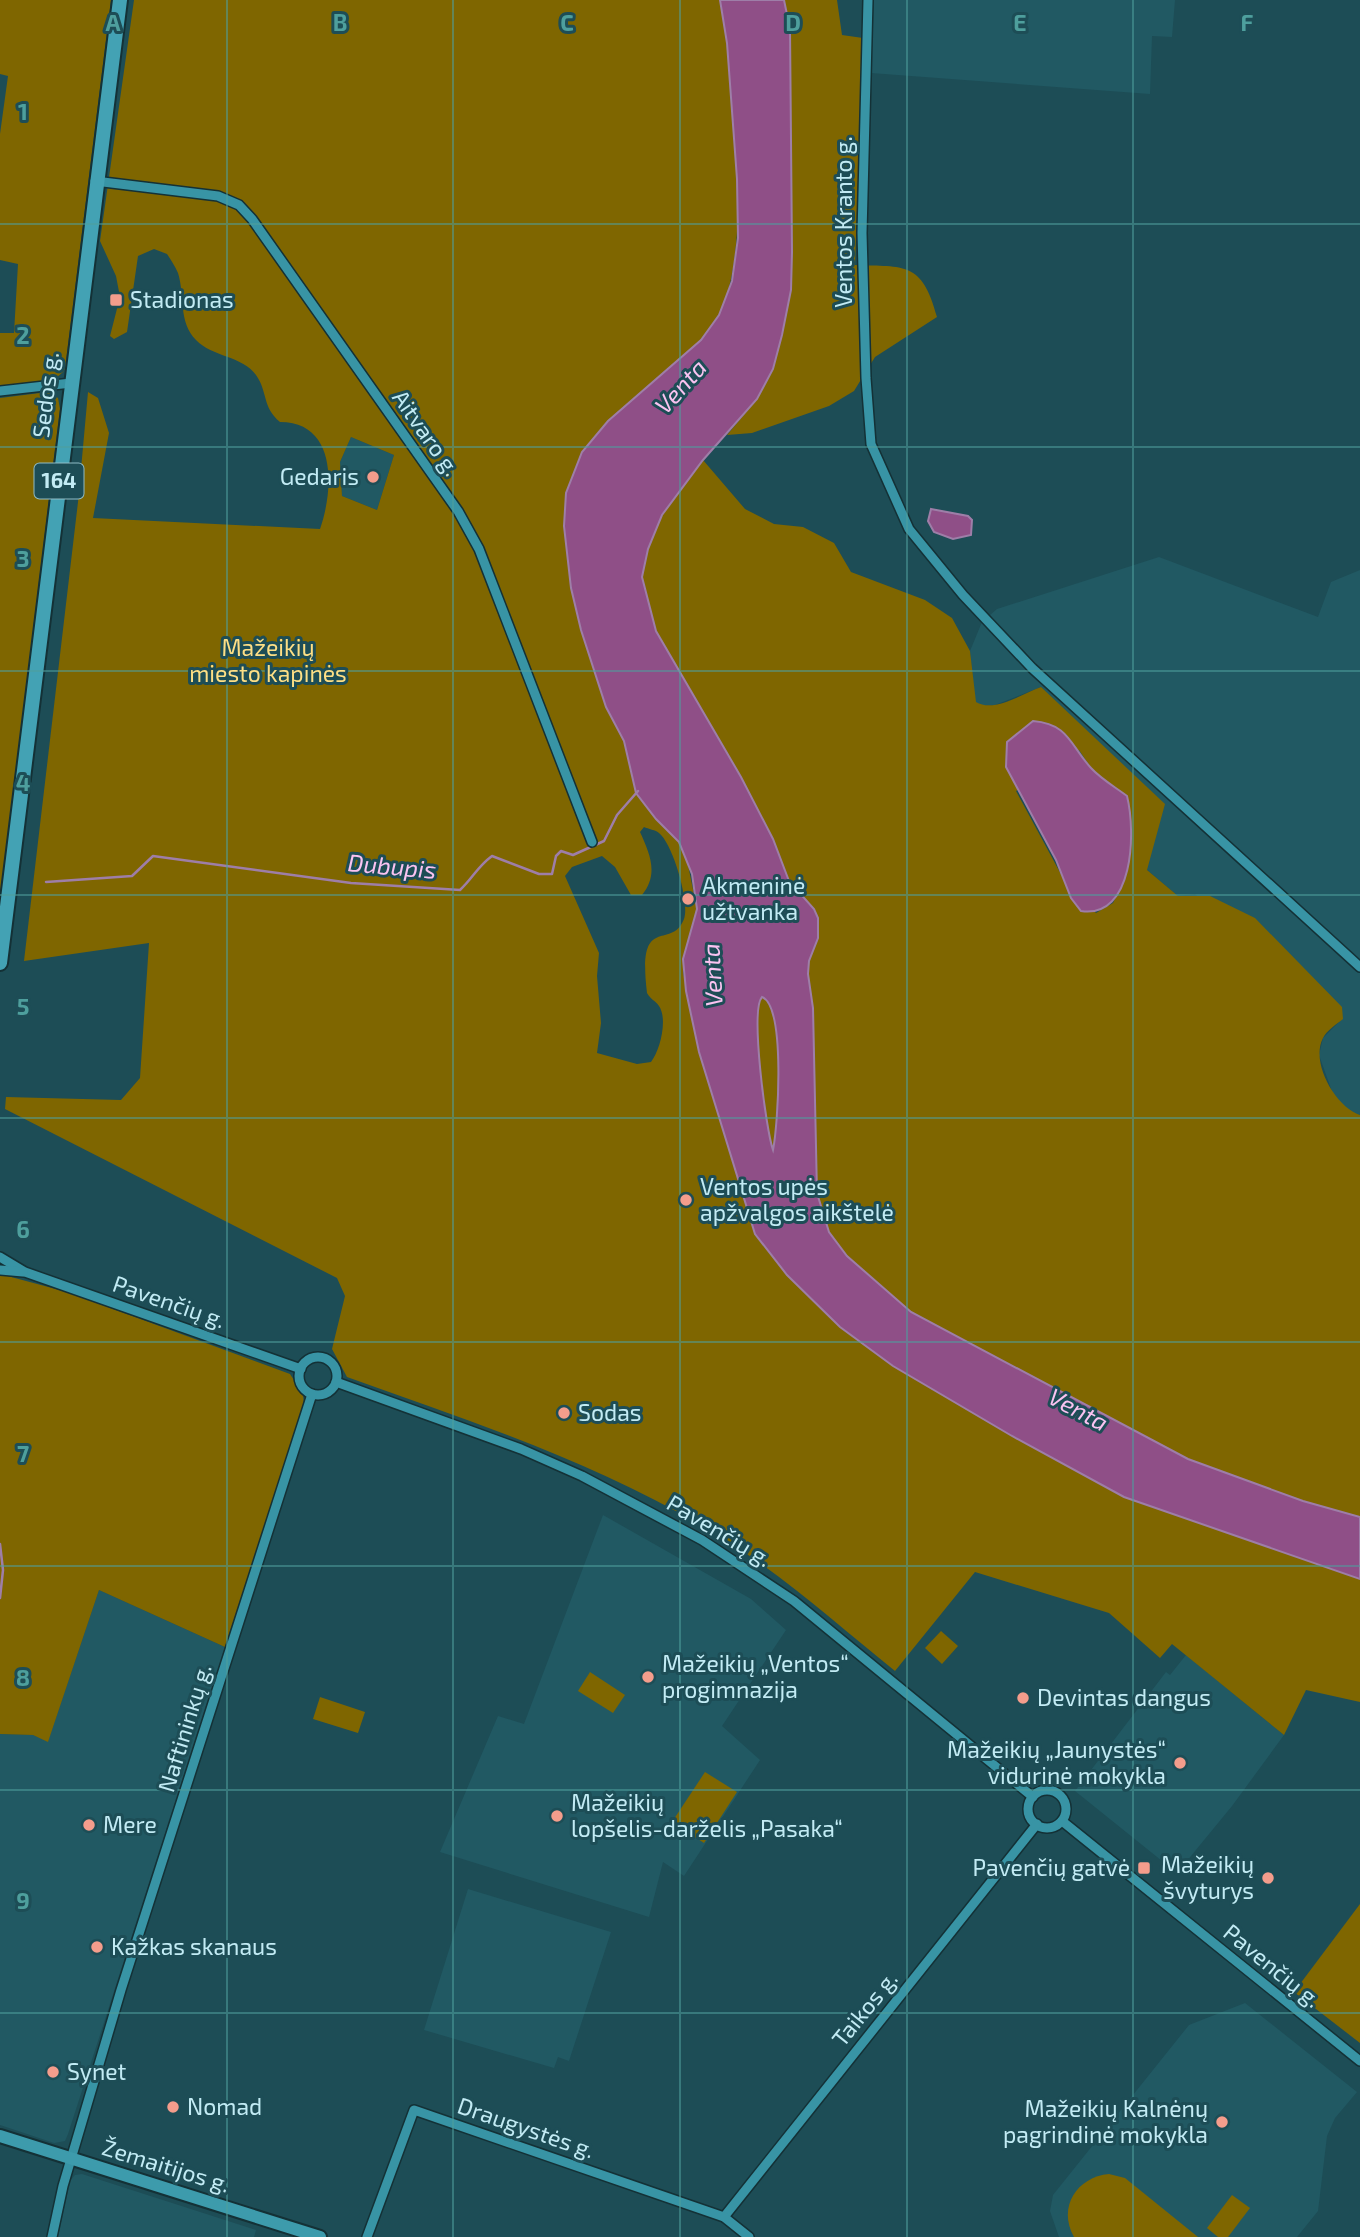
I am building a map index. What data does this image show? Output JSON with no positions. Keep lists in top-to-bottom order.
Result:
{
  "streets": {
    "main road": ["Sedos g.", "164", "Žemaitijos g."],
    "street": [
      "Ventos Kranto g.",
      "Aitvaro g.",
      "Pavenčių g.",
      "Naftininkų g.",
      "Taikos g.",
      "Draugystės g."
    ]
  },
  "crossings": [
    ["Sedos g.", "Aitvaro g."],
    ["Pavenčių g.", "Naftininkų g."],
    ["Pavenčių g.", "Taikos g."],
    ["Naftininkų g.", "Žemaitijos g."],
    ["Taikos g.", "Draugystės g."]
  ],
  "water": ["Venta", "Dubupis"],
  "parks": ["Mažeikių miesto kapinės"],
  "places": {
    "transit": ["Stadionas", "Pavenčių gatvė"],
    "other": [
      "Gedaris",
      "Akmeninė užtvanka",
      "Ventos upės apžvalgos aikštelė",
      "Sodas",
      "Mažeikių „Ventos“ progimnazija",
      "Devintas dangus",
      "Mažeikių „Jaunystės“ vidurinė mokykla",
      "Mažeikių lopšelis-darželis „Pasaka“",
      "Mere",
      "Mažeikių švyturys",
      "Kažkas skanaus",
      "Synet",
      "Nomad",
      "Mažeikių Kalnėnų pagrindinė mokykla"
    ]
  },
  "grid": {
    "columns": [
      "A",
      "B",
      "C",
      "D",
      "E",
      "F"
    ],
    "rows": [
      "1",
      "2",
      "3",
      "4",
      "5",
      "6",
      "7",
      "8",
      "9"
    ]
  }
}
